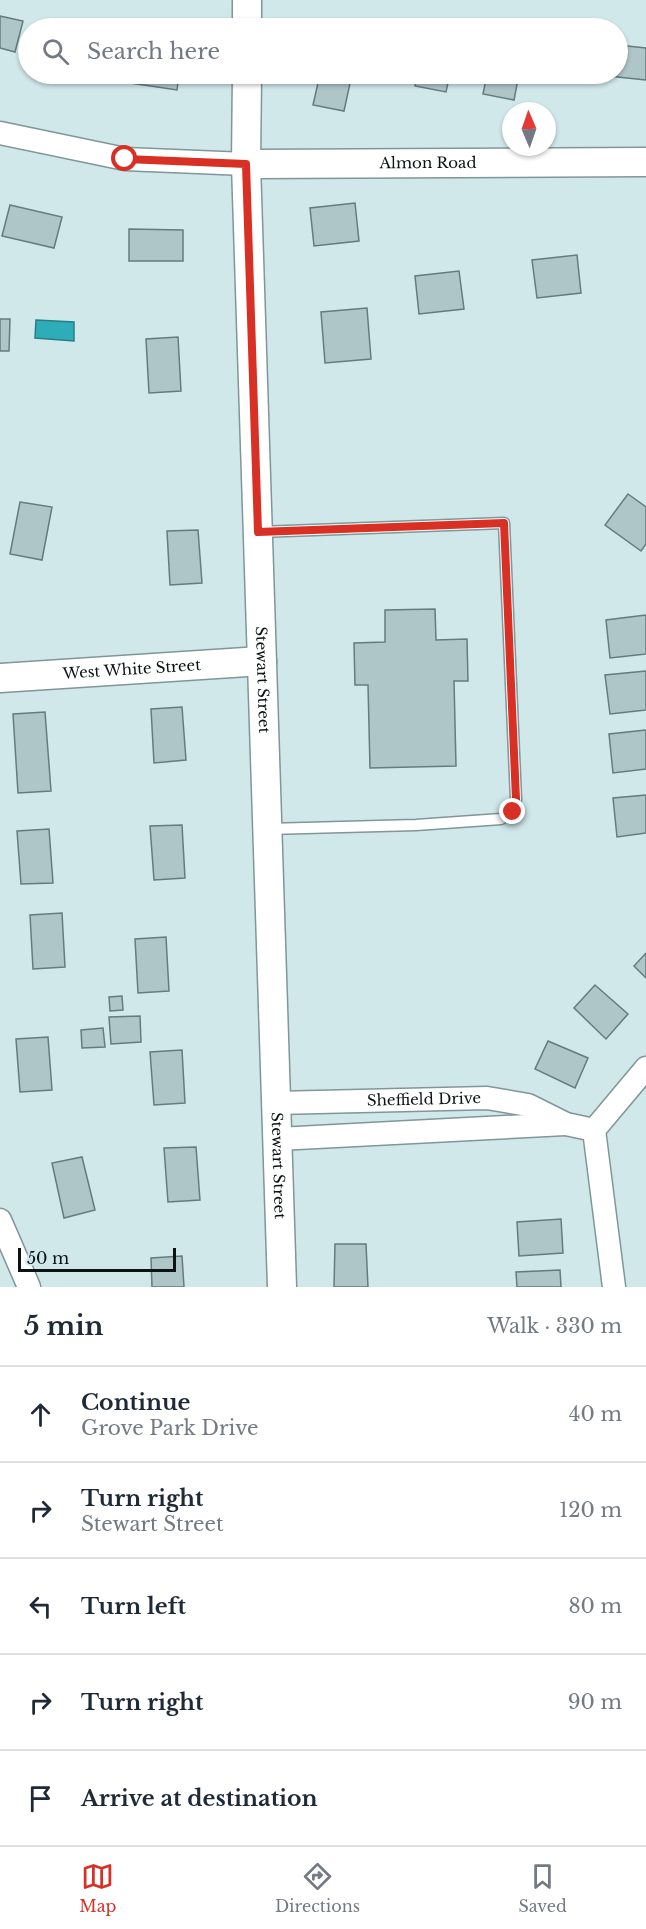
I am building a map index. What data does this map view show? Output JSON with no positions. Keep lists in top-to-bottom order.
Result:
{
  "streets": {
    "street": [
      "Almon Road",
      "West White Street",
      "Stewart Street",
      "Sheffield Drive"
    ]
  },
  "crossings": [
    ["Almon Road", "Stewart Street"],
    ["West White Street", "Stewart Street"],
    ["Stewart Street", "Sheffield Drive"]
  ],
  "scale_bar": "50 m",
  "north": "top",
  "page": {
    "search": "Search here",
    "scale": "50 m",
    "heading": ["5 min", "Walk · 330 m"],
    "list": [
      ["Continue", "Grove Park Drive", "40 m"],
      ["Turn right", "Stewart Street", "120 m"],
      ["Turn left", "80 m"],
      ["Turn right", "90 m"],
      "Arrive at destination"
    ],
    "nav": ["Map", "Directions", "Saved"]
  }
}
